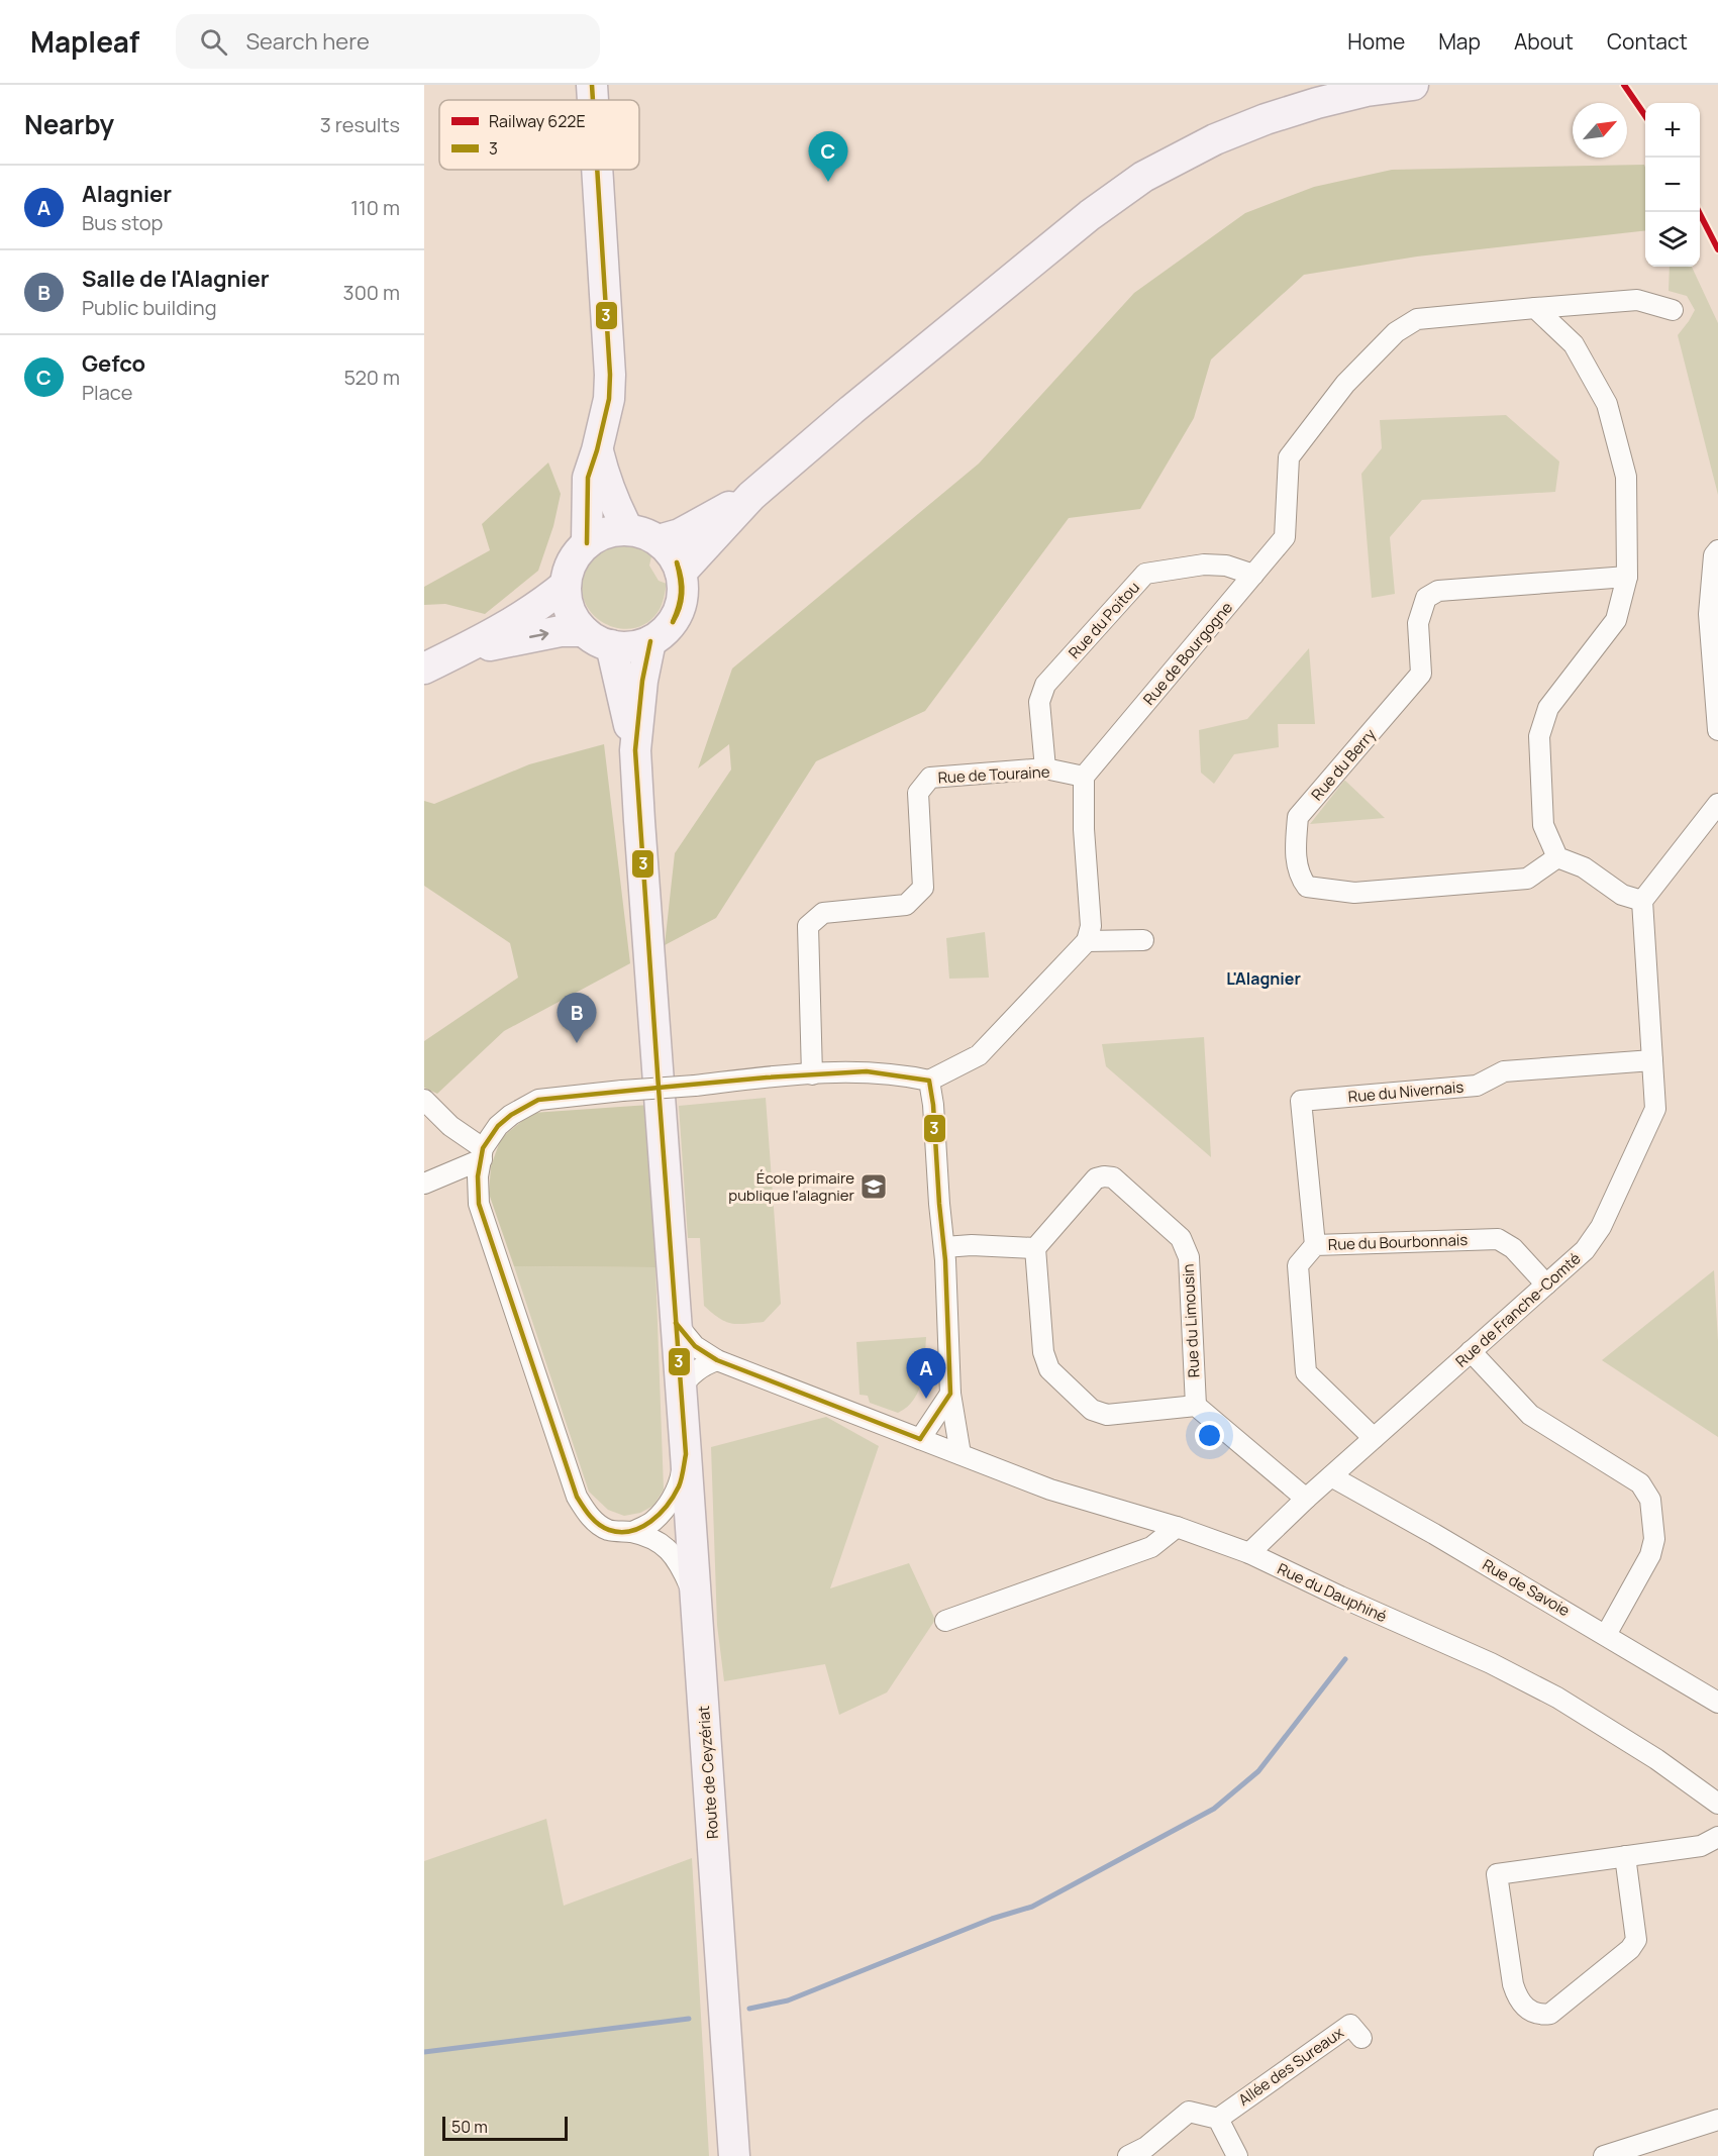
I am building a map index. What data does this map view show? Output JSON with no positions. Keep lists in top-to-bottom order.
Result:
{
  "streets": {
    "main road": ["Route de Ceyzériat"],
    "street": [
      "Rue du Poitou",
      "Rue de Bourgogne",
      "Rue du Berry",
      "Rue de Touraine",
      "Rue du Nivernais",
      "Rue du Bourbonnais",
      "Rue de Franche-Comté",
      "Rue du Limousin",
      "Rue de Savoie",
      "Rue du Dauphiné",
      "Allée des Sureaux"
    ]
  },
  "crossings": [
    ["Rue du Poitou", "Rue de Bourgogne"],
    ["Rue du Poitou", "Rue de Touraine"],
    ["Rue de Bourgogne", "Rue de Touraine"],
    ["Rue du Nivernais", "Rue du Bourbonnais"],
    ["Rue du Nivernais", "Rue de Franche-Comté"],
    ["Rue du Bourbonnais", "Rue de Franche-Comté"],
    ["Rue de Franche-Comté", "Rue de Savoie"],
    ["Rue de Franche-Comté", "Rue du Dauphiné"],
    ["Rue du Dauphiné", "Route de Ceyzériat"]
  ],
  "districts": ["L'Alagnier"],
  "places": {
    "school or university": ["École primaire publique l'alagnier"]
  },
  "lines": ["rail line 622E", "transit line 3"],
  "legend": ["Railway 622E", "3"],
  "scale_bar": "50 m",
  "north": "top right",
  "page": {
    "header": "Mapleaf",
    "search": "Search here",
    "nav": [
      "Home",
      "Map",
      "About",
      "Contact"
    ],
    "heading": ["Nearby", "3 results"],
    "map_buttons": ["+", "−"],
    "pins": ["C", "B", "A"],
    "list": [
      {
        "mark": "A",
        "name": "Alagnier",
        "note": "Bus stop",
        "value": "110 m"
      },
      {
        "mark": "B",
        "name": "Salle de l'Alagnier",
        "note": "Public building",
        "value": "300 m"
      },
      {
        "mark": "C",
        "name": "Gefco",
        "note": "Place",
        "value": "520 m"
      }
    ],
    "scale": "50 m"
  }
}
